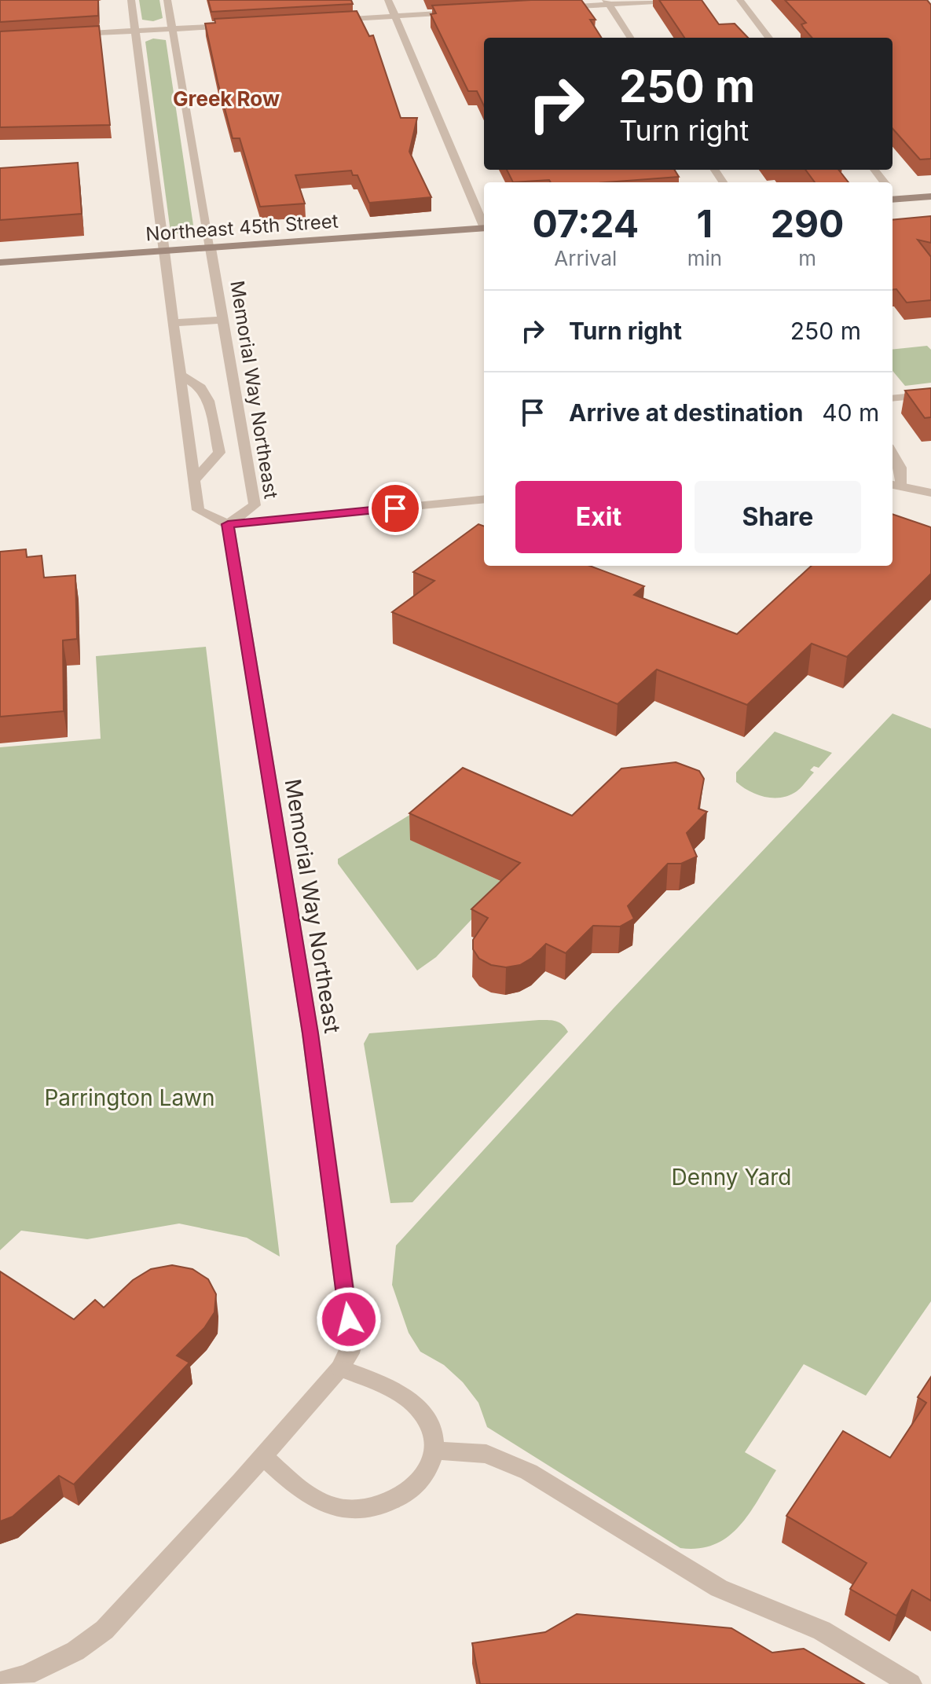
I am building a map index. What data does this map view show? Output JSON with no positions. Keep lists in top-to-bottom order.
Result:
{
  "streets": {
    "main road": ["Northeast 45th Street"],
    "street": ["Memorial Way Northeast"]
  },
  "crossings": [
    ["Northeast 45th Street", "Memorial Way Northeast"]
  ],
  "districts": ["Greek Row"],
  "parks": ["Parrington Lawn", "Denny Yard"],
  "page": {
    "turn": ["250 m", "Turn right"],
    "eta": [
      "07:24",
      "Arrival",
      "1",
      "min",
      "290",
      "m"
    ],
    "list": [
      {
        "name": "Turn right",
        "value": "250 m"
      },
      {
        "name": "Arrive at destination",
        "value": "40 m"
      }
    ],
    "buttons": ["Exit", "Share"]
  }
}
